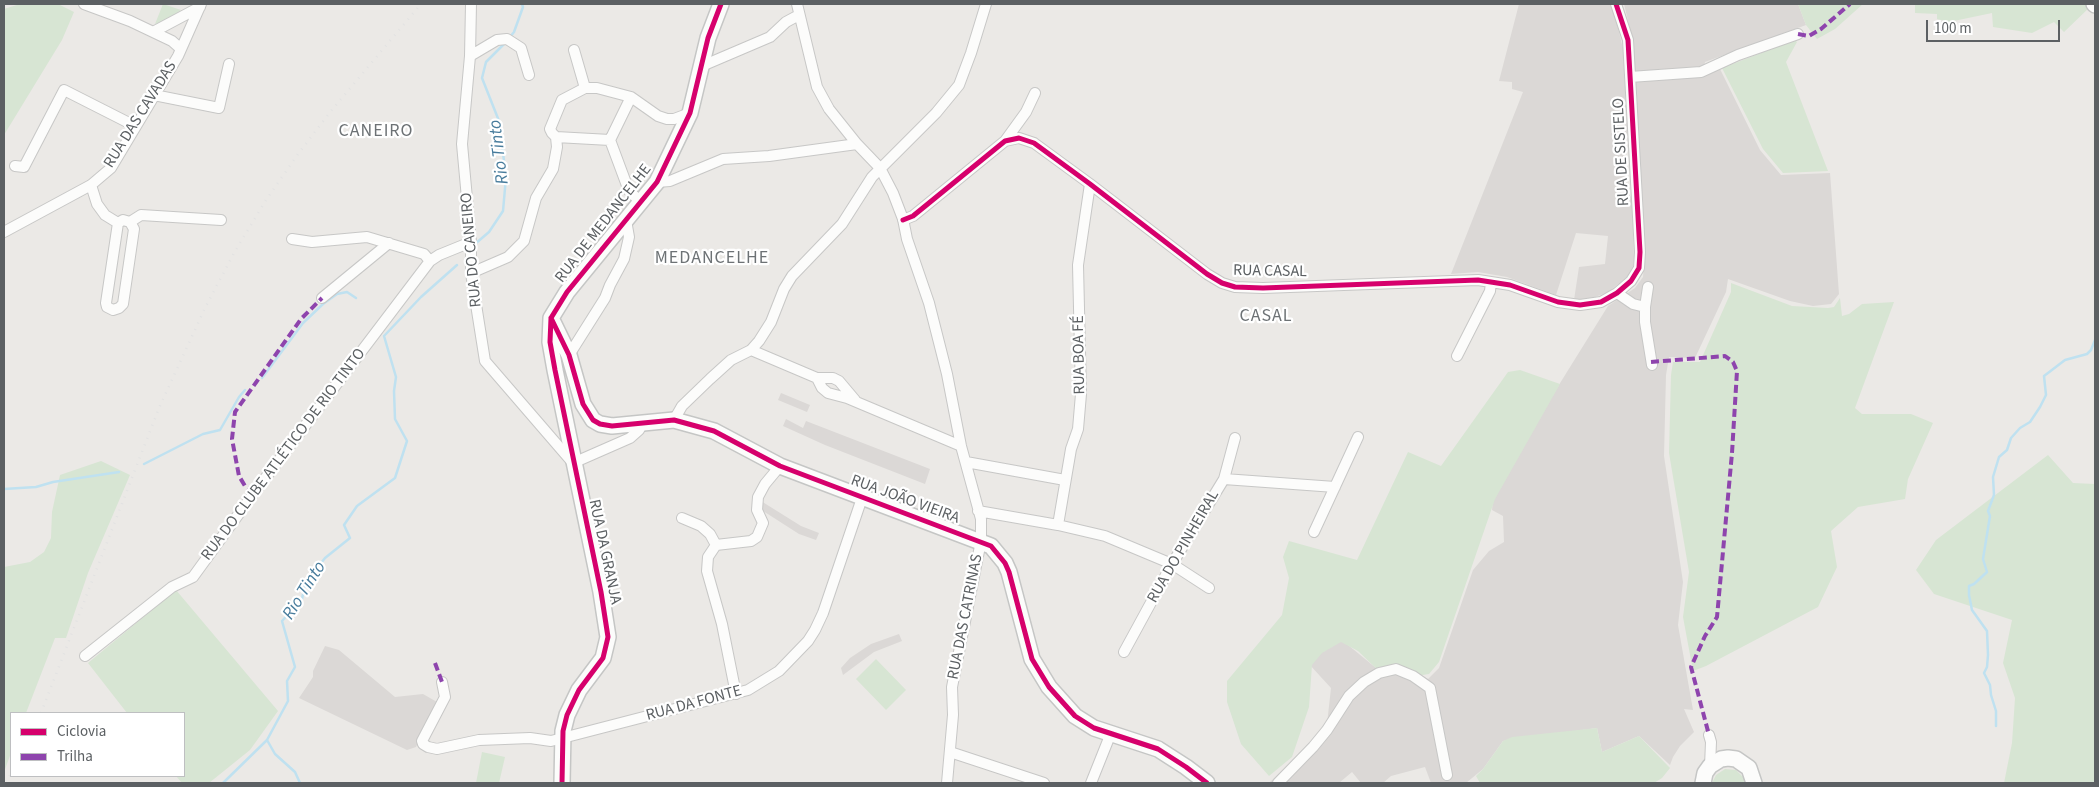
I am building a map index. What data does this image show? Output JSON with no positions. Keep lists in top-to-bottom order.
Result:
{
  "streets": {
    "street": [
      "RUA DAS CAVADAS",
      "RUA DE SISTELO",
      "RUA DE MEDANCELHE",
      "RUA DO CANEIRO",
      "RUA CASAL",
      "RUA BOA FÉ",
      "RUA DO CLUBE ATLÉTICO DE RIO TINTO",
      "RUA JOÃO VIEIRA",
      "RUA DO PINHEIRAL",
      "RUA DA GRANJA",
      "RUA DAS CATRINAS",
      "RUA DA FONTE"
    ]
  },
  "crossings": [
    ["RUA DE SISTELO", "RUA CASAL"],
    ["RUA DE MEDANCELHE", "RUA DO CANEIRO"],
    ["RUA DE MEDANCELHE", "RUA JOÃO VIEIRA"],
    ["RUA DE MEDANCELHE", "RUA DA GRANJA"],
    ["RUA DO CANEIRO", "RUA DO CLUBE ATLÉTICO DE RIO TINTO"],
    ["RUA DO CANEIRO", "RUA DA GRANJA"],
    ["RUA CASAL", "RUA BOA FÉ"],
    ["RUA JOÃO VIEIRA", "RUA DAS CATRINAS"],
    ["RUA JOÃO VIEIRA", "RUA DA FONTE"],
    ["RUA DA GRANJA", "RUA DA FONTE"]
  ],
  "districts": ["CANEIRO", "MEDANCELHE", "CASAL"],
  "water": ["Rio Tinto"],
  "legend": ["Ciclovia", "Trilha"],
  "scale_bar": "100 m"
}
